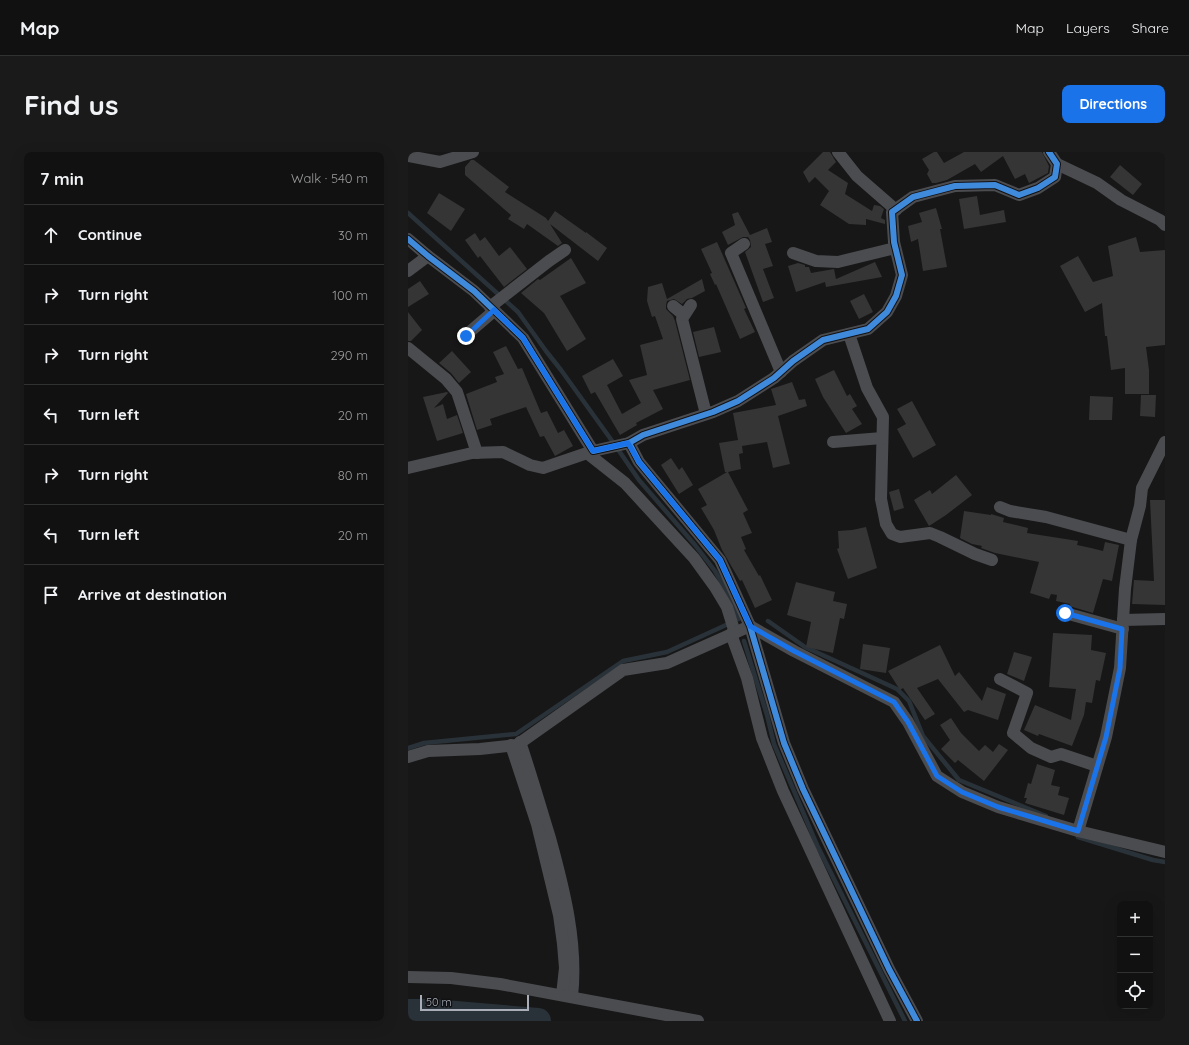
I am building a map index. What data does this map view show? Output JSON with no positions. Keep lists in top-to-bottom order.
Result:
{
  "scale_bar": "50 m",
  "page": {
    "header": "Map",
    "nav": ["Map", "Layers", "Share"],
    "buttons": "Directions",
    "title": "Find us",
    "heading": ["7 min", "Walk · 540 m"],
    "list": [
      ["Continue", "30 m"],
      ["Turn right", "100 m"],
      ["Turn right", "290 m"],
      ["Turn left", "20 m"],
      ["Turn right", "80 m"],
      ["Turn left", "20 m"],
      "Arrive at destination"
    ],
    "map_buttons": ["+", "−"],
    "scale": "50 m"
  }
}
